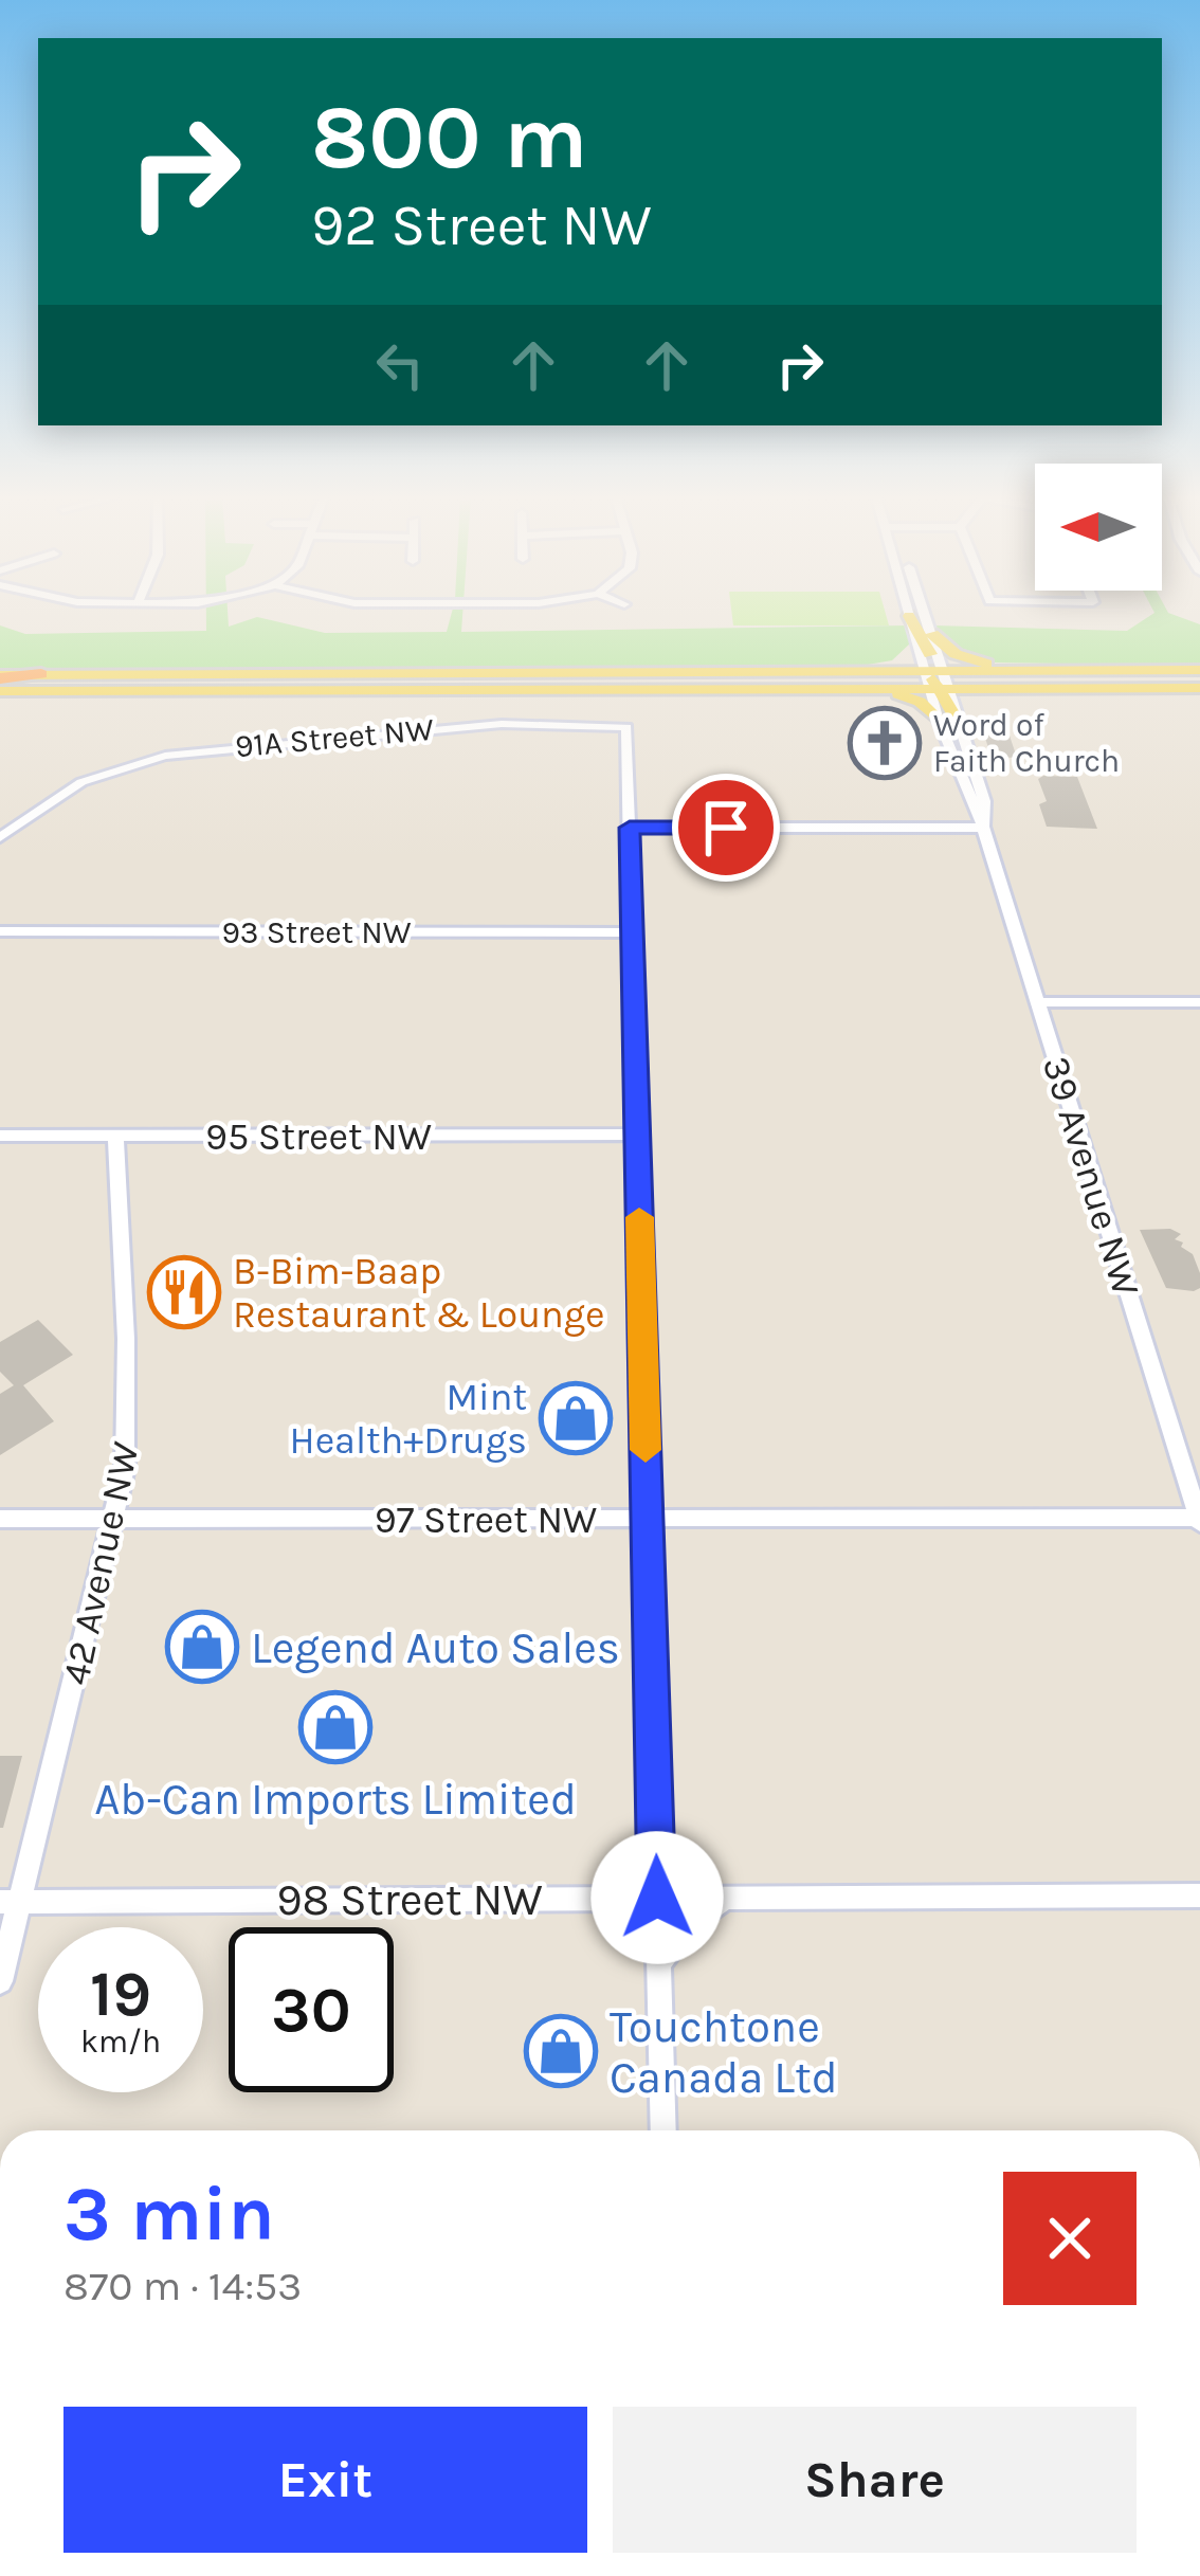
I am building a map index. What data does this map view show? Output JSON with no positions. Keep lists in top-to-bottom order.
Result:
{
  "streets": {
    "street": [
      "91A Street NW",
      "93 Street NW",
      "95 Street NW",
      "39 Avenue NW",
      "97 Street NW",
      "42 Avenue NW",
      "98 Street NW"
    ]
  },
  "crossings": [
    ["95 Street NW", "42 Avenue NW"],
    ["39 Avenue NW", "97 Street NW"],
    ["97 Street NW", "42 Avenue NW"],
    ["42 Avenue NW", "98 Street NW"]
  ],
  "places": {
    "church": ["Word of Faith Church"],
    "restaurant": ["B-Bim-Baap Restaurant & Lounge"],
    "shop": [
      "Mint Health+Drugs",
      "Legend Auto Sales",
      "Ab-Can Imports Limited",
      "Touchtone Canada Ltd"
    ]
  },
  "north": "left",
  "page": {
    "turn": ["800 m", "92 Street NW"],
    "speed": "19 km/h",
    "limit": "30",
    "heading": ["3 min", "870 m · 14:53"],
    "buttons": ["Exit", "Share"]
  }
}
